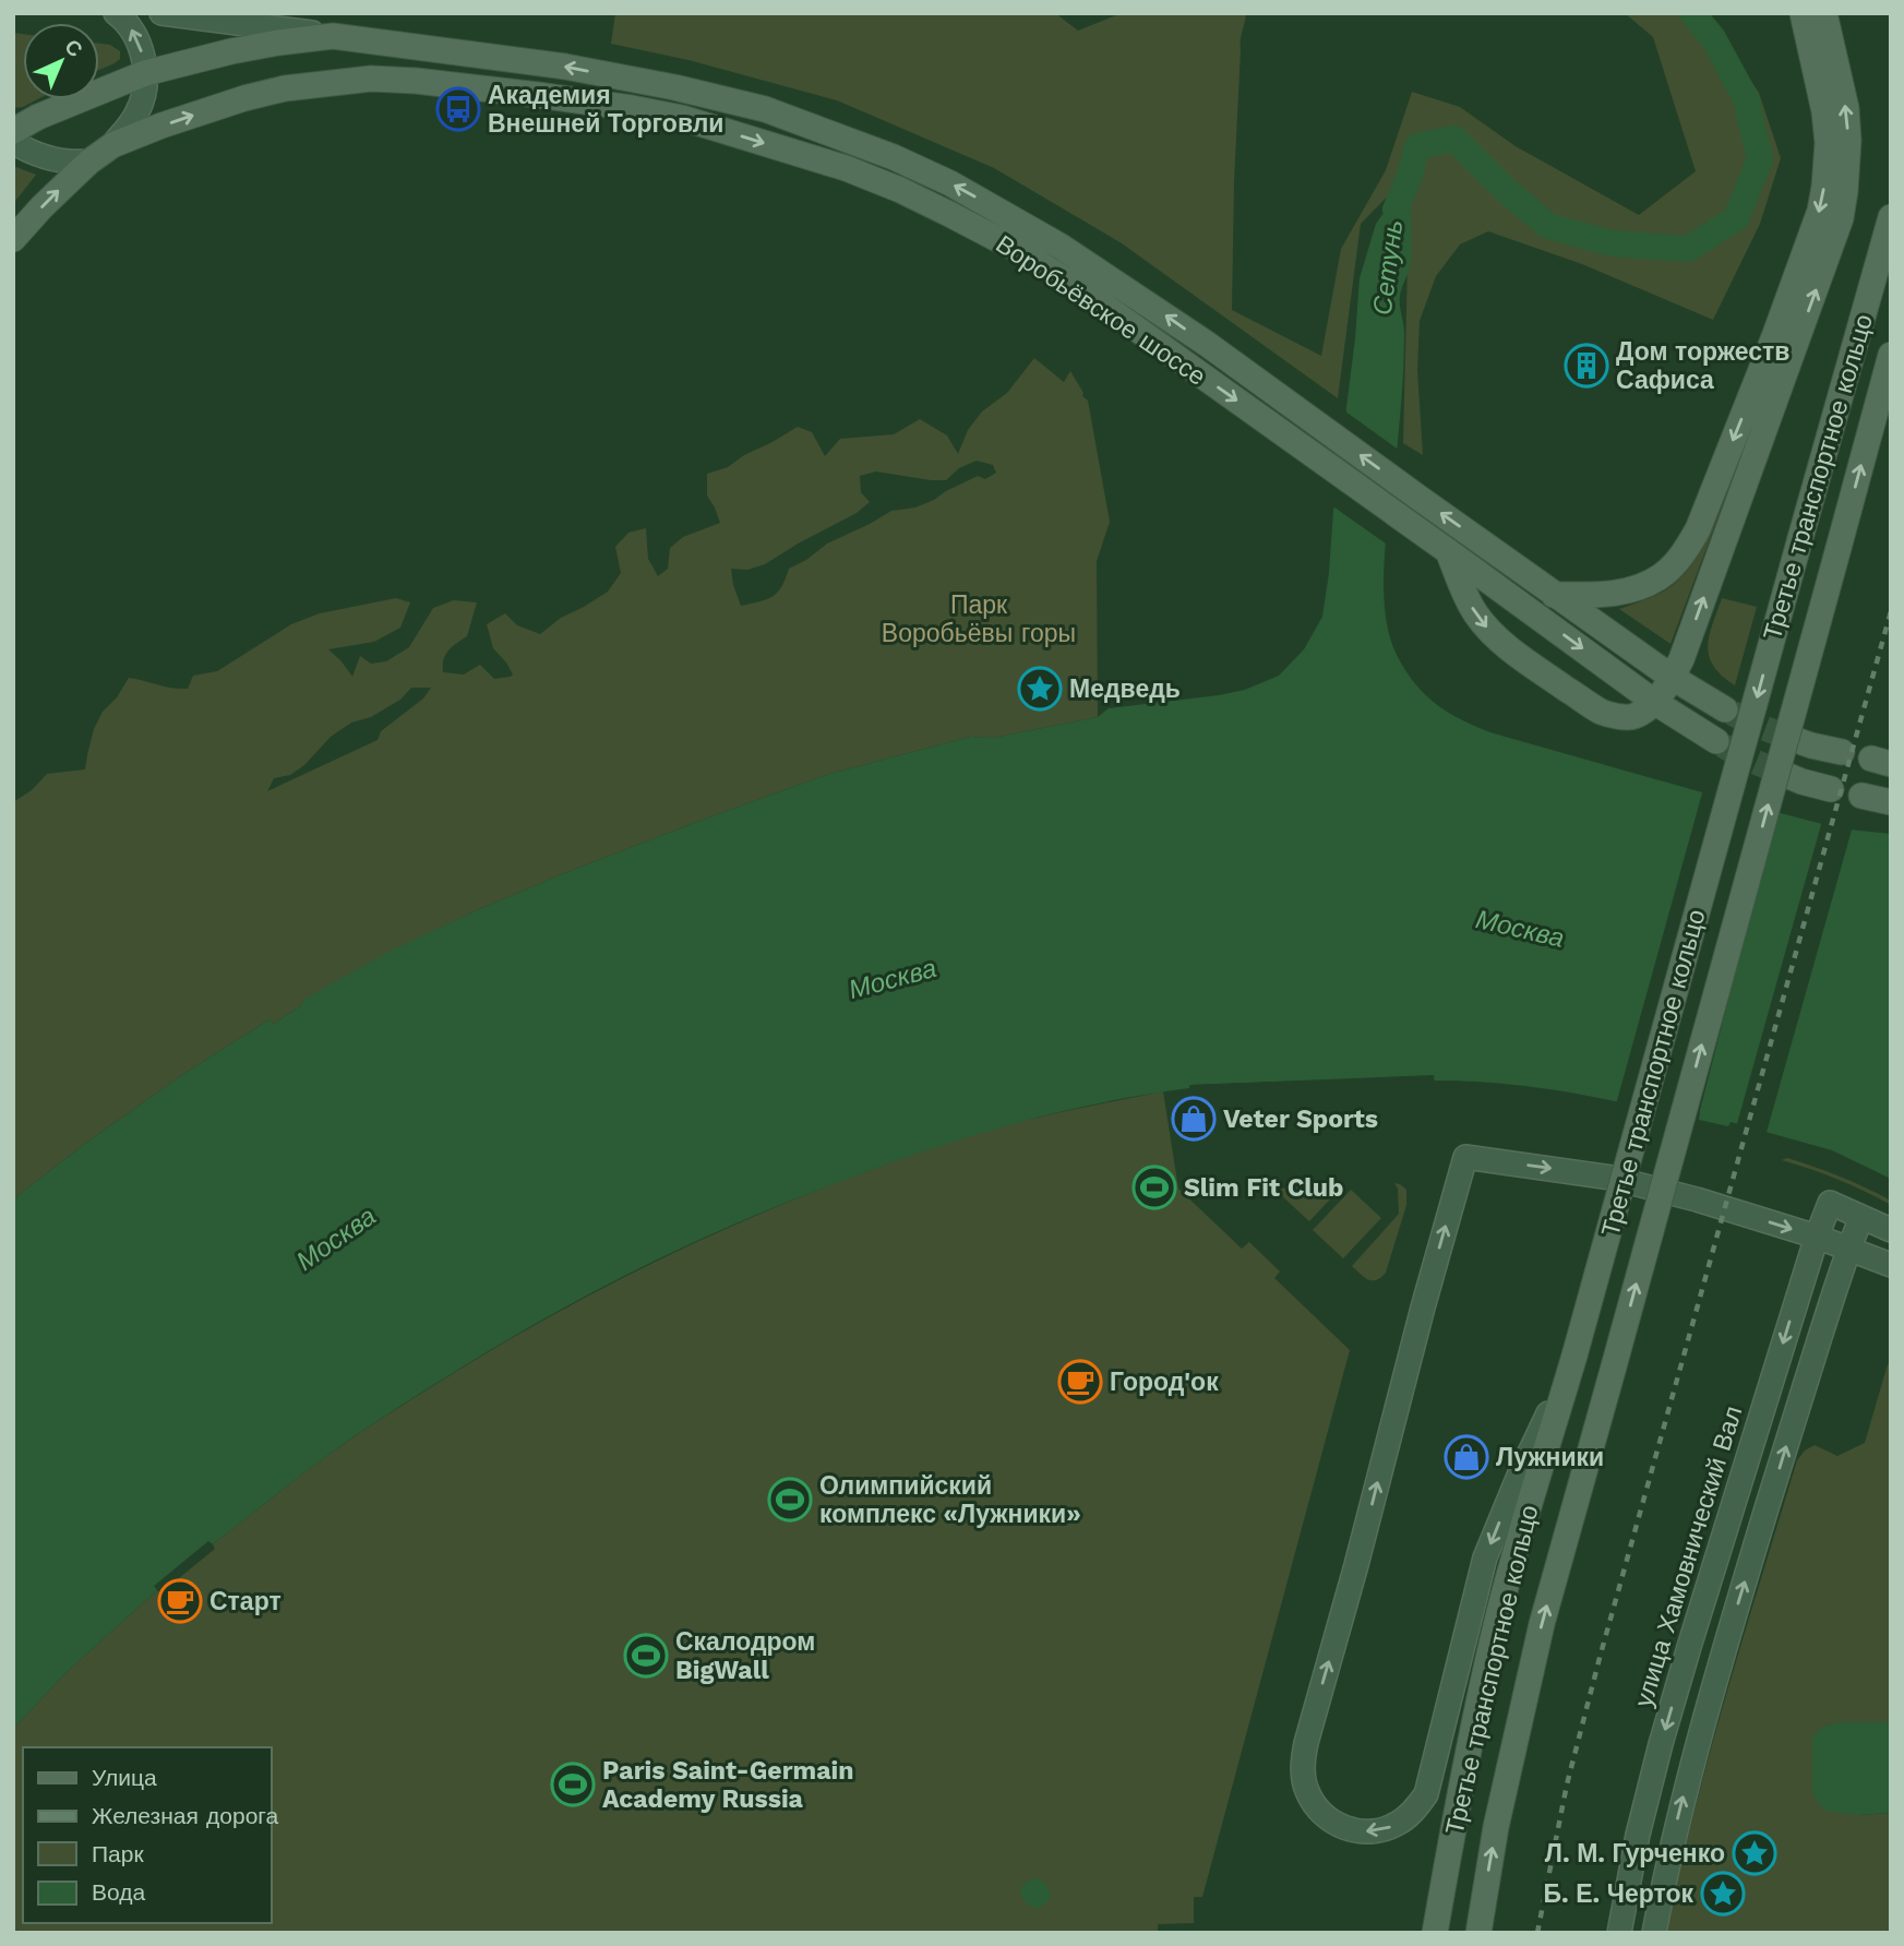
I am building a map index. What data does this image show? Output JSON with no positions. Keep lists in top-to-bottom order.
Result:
{
  "streets": {
    "main road": ["Воробьёвское шоссе", "Третье транспортное кольцо", "улица Хамовнический Вал"]
  },
  "water": ["Сетунь", "Москва"],
  "parks": ["Парк Воробьёвы горы"],
  "places": {
    "bus stop": ["Академия Внешней Торговли"],
    "building": ["Дом торжеств Сафиса"],
    "place": ["Медведь", "Л. М. Гурченко", "Б. Е. Черток"],
    "shop": ["Veter Sports", "Лужники"],
    "sports": [
      "Slim Fit Club",
      "Олимпийский комплекс «Лужники»",
      "Скалодром BigWall",
      "Paris Saint-Germain Academy Russia"
    ],
    "cafe": ["Город'ок", "Старт"]
  },
  "legend": [
    "Улица",
    "Железная дорога",
    "Парк",
    "Вода"
  ],
  "north": "top right"
}
